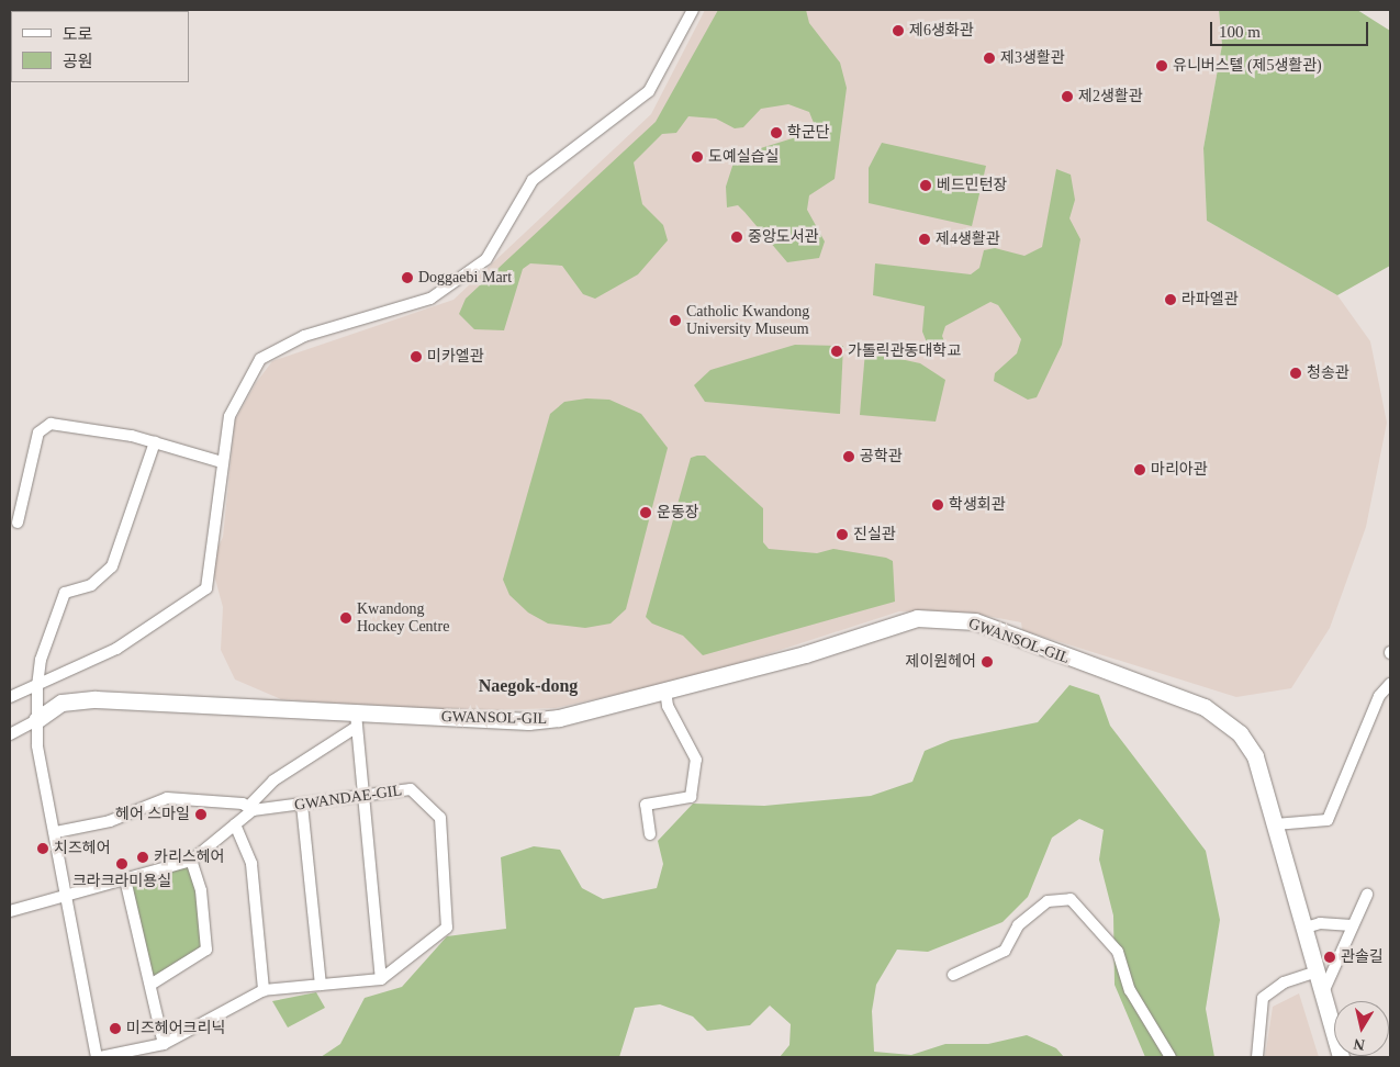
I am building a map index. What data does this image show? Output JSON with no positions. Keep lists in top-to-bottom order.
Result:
{
  "streets": {
    "street": ["GWANSOL-GIL", "GWANDAE-GIL"]
  },
  "districts": ["Naegok-dong"],
  "places": [
    "제6생화관",
    "제3생활관",
    "유니버스텔 (제5생활관)",
    "제2생활관",
    "학군단",
    "도예실습실",
    "베드민턴장",
    "중앙도서관",
    "제4생활관",
    "Doggaebi Mart",
    "라파엘관",
    "Catholic Kwandong University Museum",
    "가톨릭관동대학교",
    "미카엘관",
    "청송관",
    "공학관",
    "마리아관",
    "학생회관",
    "운동장",
    "진실관",
    "Kwandong Hockey Centre",
    "제이원헤어",
    "헤어 스마일",
    "치즈헤어",
    "카리스헤어",
    "크라크라미용실",
    "관솔길",
    "미즈헤어크리닉"
  ],
  "legend": ["도로", "공원"],
  "scale_bar": "100 m",
  "north": "bottom"
}
